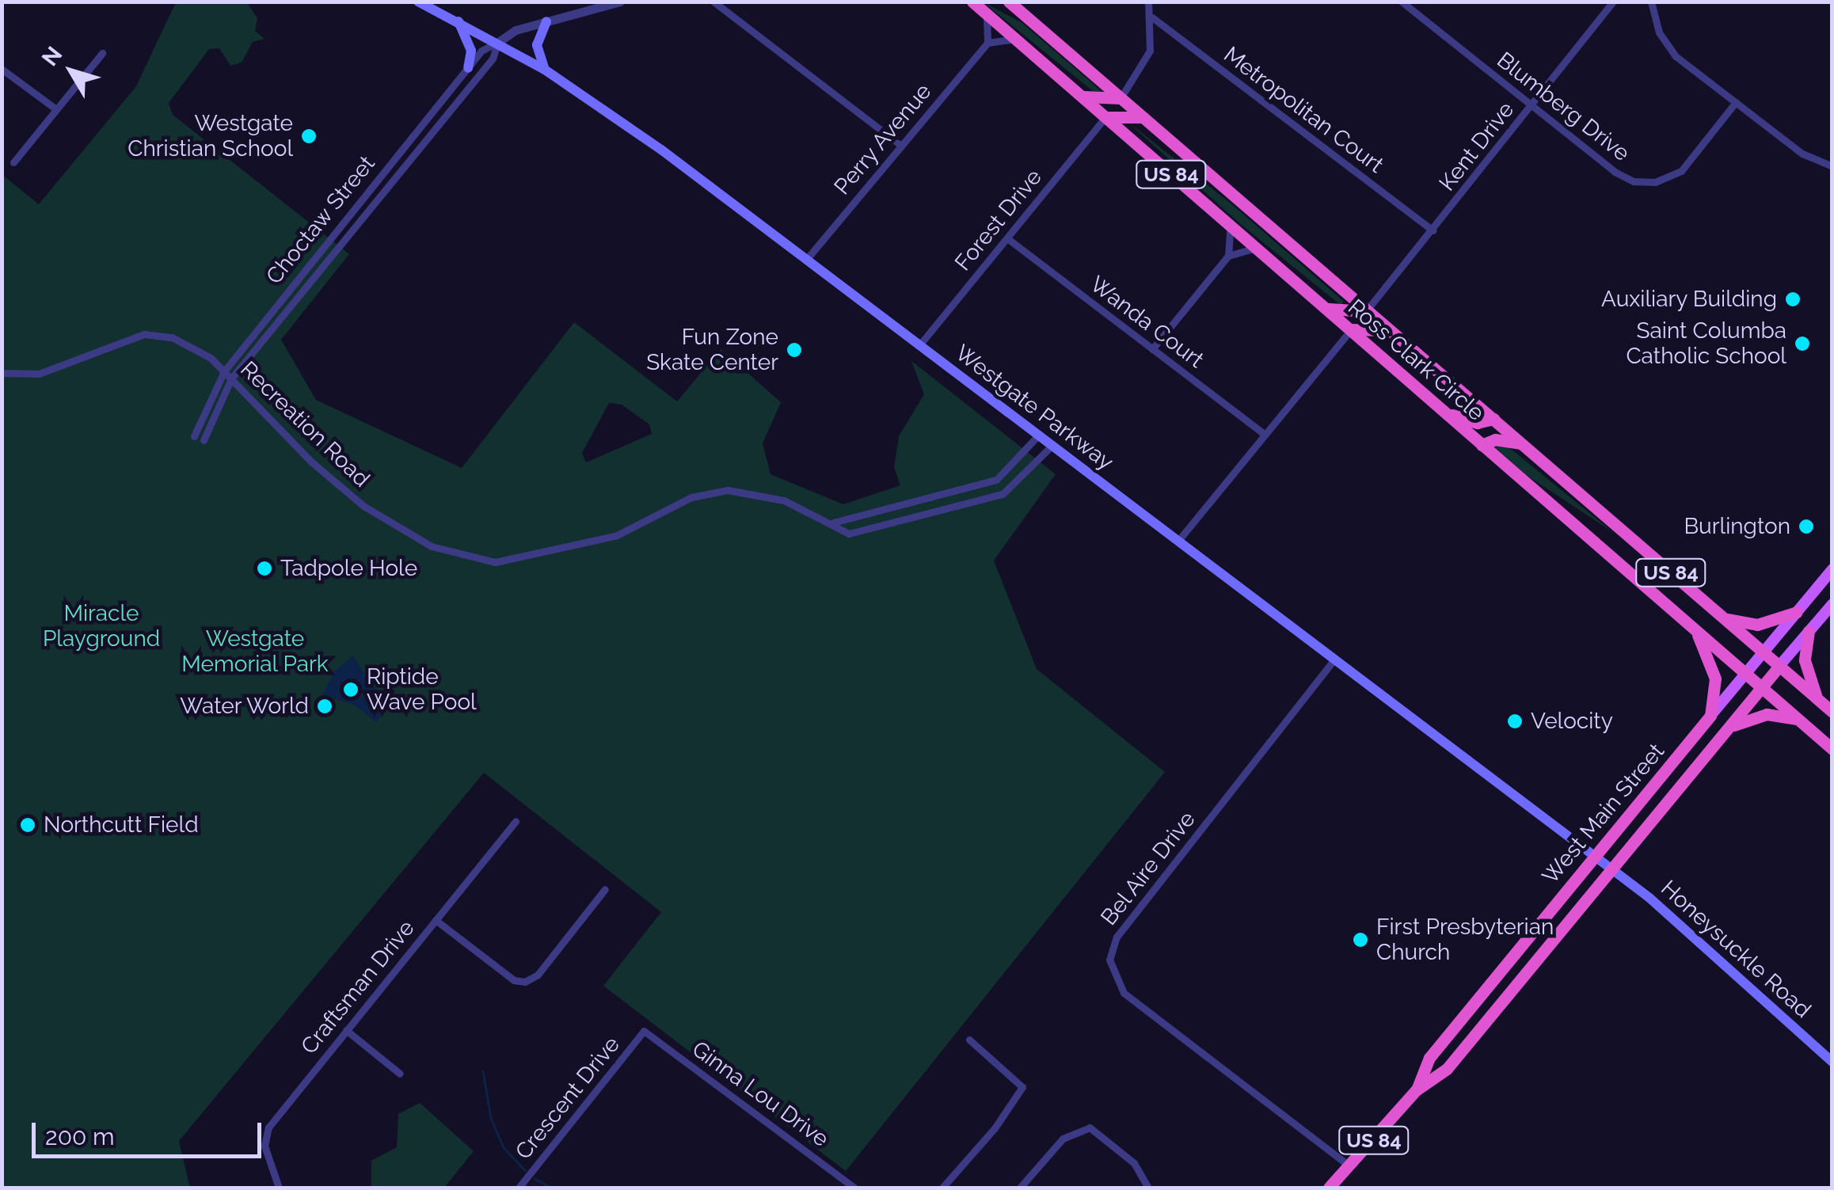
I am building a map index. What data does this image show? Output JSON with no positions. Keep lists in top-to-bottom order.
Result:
{
  "streets": {
    "highway": ["US 84", "Ross Clark Circle", "West Main Street"],
    "main road": ["Westgate Parkway", "Honeysuckle Road"],
    "street": [
      "Blumberg Drive",
      "Metropolitan Court",
      "Perry Avenue",
      "Kent Drive",
      "Choctaw Street",
      "Forest Drive",
      "Wanda Court",
      "Recreation Road",
      "Bel Aire Drive",
      "Craftsman Drive",
      "Ginna Lou Drive",
      "Crescent Drive"
    ]
  },
  "crossings": [
    ["Blumberg Drive", "Kent Drive"],
    ["Metropolitan Court", "Kent Drive"],
    ["Perry Avenue", "Westgate Parkway"],
    ["Kent Drive", "Ross Clark Circle"],
    ["US 84", "Ross Clark Circle"],
    ["US 84", "West Main Street"],
    ["Choctaw Street", "Westgate Parkway"],
    ["Choctaw Street", "Recreation Road"],
    ["Forest Drive", "Wanda Court"],
    ["Forest Drive", "Ross Clark Circle"],
    ["Forest Drive", "Westgate Parkway"],
    ["Ross Clark Circle", "West Main Street"],
    ["Westgate Parkway", "Recreation Road"],
    ["Westgate Parkway", "West Main Street"],
    ["Westgate Parkway", "Bel Aire Drive"],
    ["Westgate Parkway", "Honeysuckle Road"],
    ["West Main Street", "Bel Aire Drive"],
    ["West Main Street", "Honeysuckle Road"],
    ["Ginna Lou Drive", "Crescent Drive"]
  ],
  "parks": ["Miracle Playground", "Westgate Memorial Park"],
  "places": [
    "Westgate Christian School",
    "Auxiliary Building",
    "Saint Columba Catholic School",
    "Fun Zone Skate Center",
    "Burlington",
    "Tadpole Hole",
    "Riptide Wave Pool",
    "Water World",
    "Velocity",
    "Northcutt Field",
    "First Presbyterian Church"
  ],
  "scale_bar": "200 m",
  "north": "top left"
}
